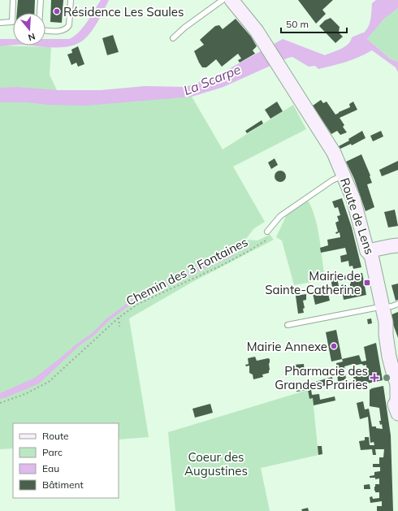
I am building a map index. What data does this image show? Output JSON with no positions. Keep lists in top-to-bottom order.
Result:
{
  "streets": {
    "main road": ["Route de Lens"],
    "path": ["Chemin des 3 Fontaines"]
  },
  "water": ["La Scarpe"],
  "parks": ["Coeur des Augustines"],
  "places": {
    "other": ["Résidence Les Saules", "Mairie Annexe"],
    "transit": ["Mairie de Sainte-Catherine"],
    "health": ["Pharmacie des Grandes Prairies"]
  },
  "legend": [
    "Route",
    "Parc",
    "Eau",
    "Bâtiment"
  ],
  "scale_bar": "50 m",
  "north": "bottom"
}
